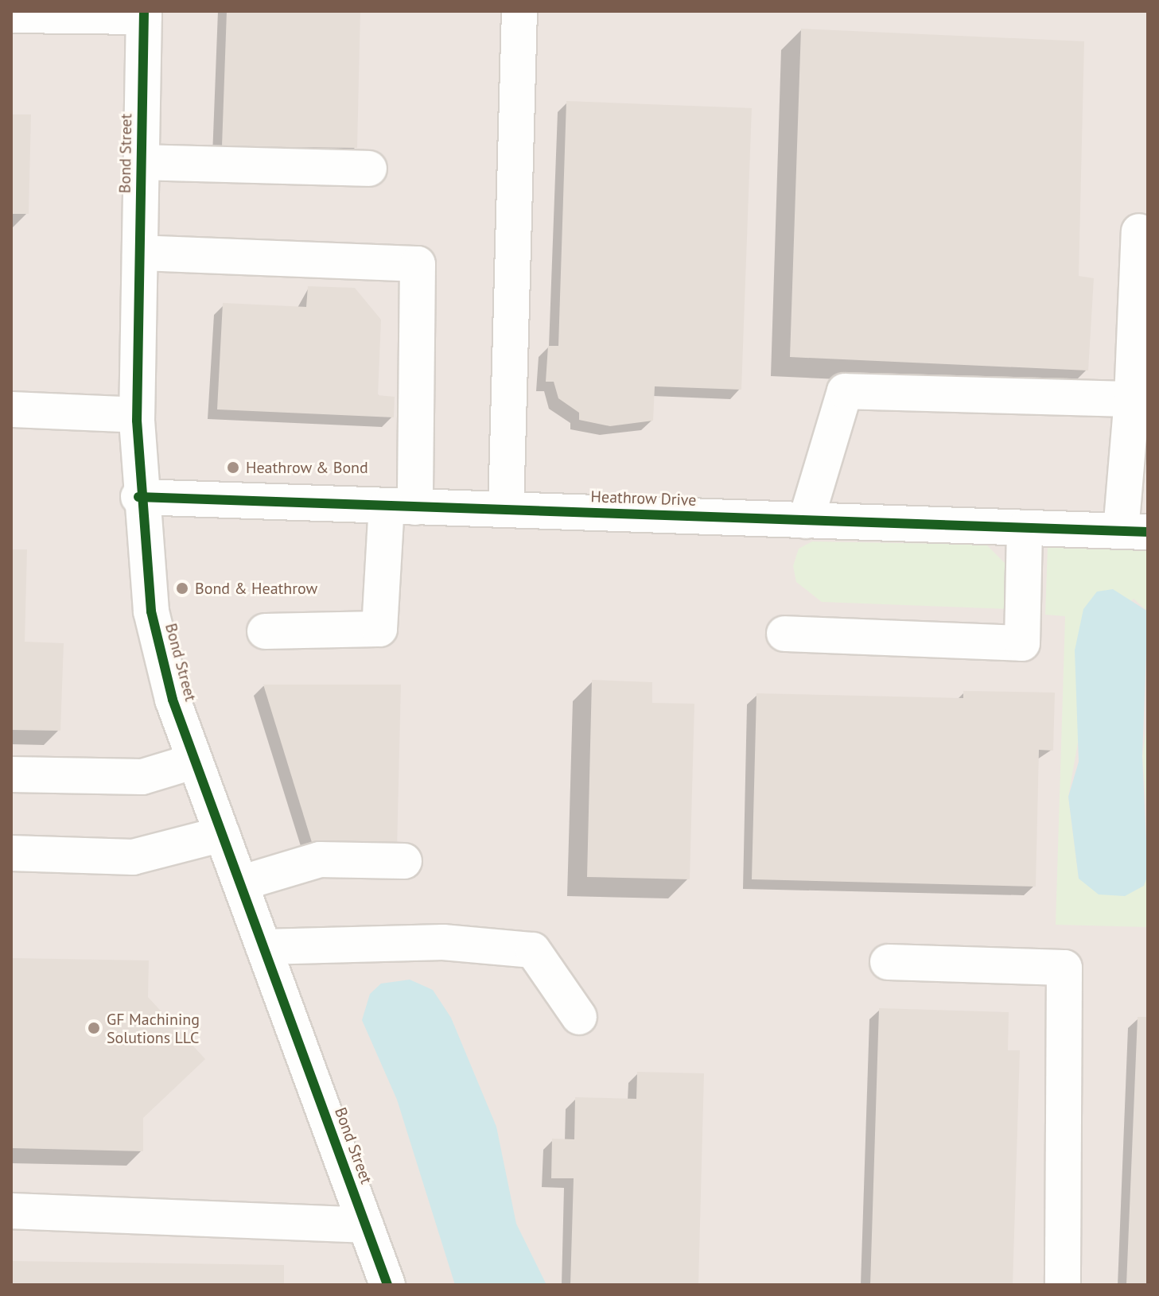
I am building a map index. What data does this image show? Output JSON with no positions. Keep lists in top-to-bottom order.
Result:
{
  "streets": {
    "street": ["Bond Street", "Heathrow Drive"]
  },
  "crossings": [
    ["Bond Street", "Heathrow Drive"]
  ],
  "places": ["Heathrow & Bond", "Bond & Heathrow", "GF Machining Solutions LLC"]
}
